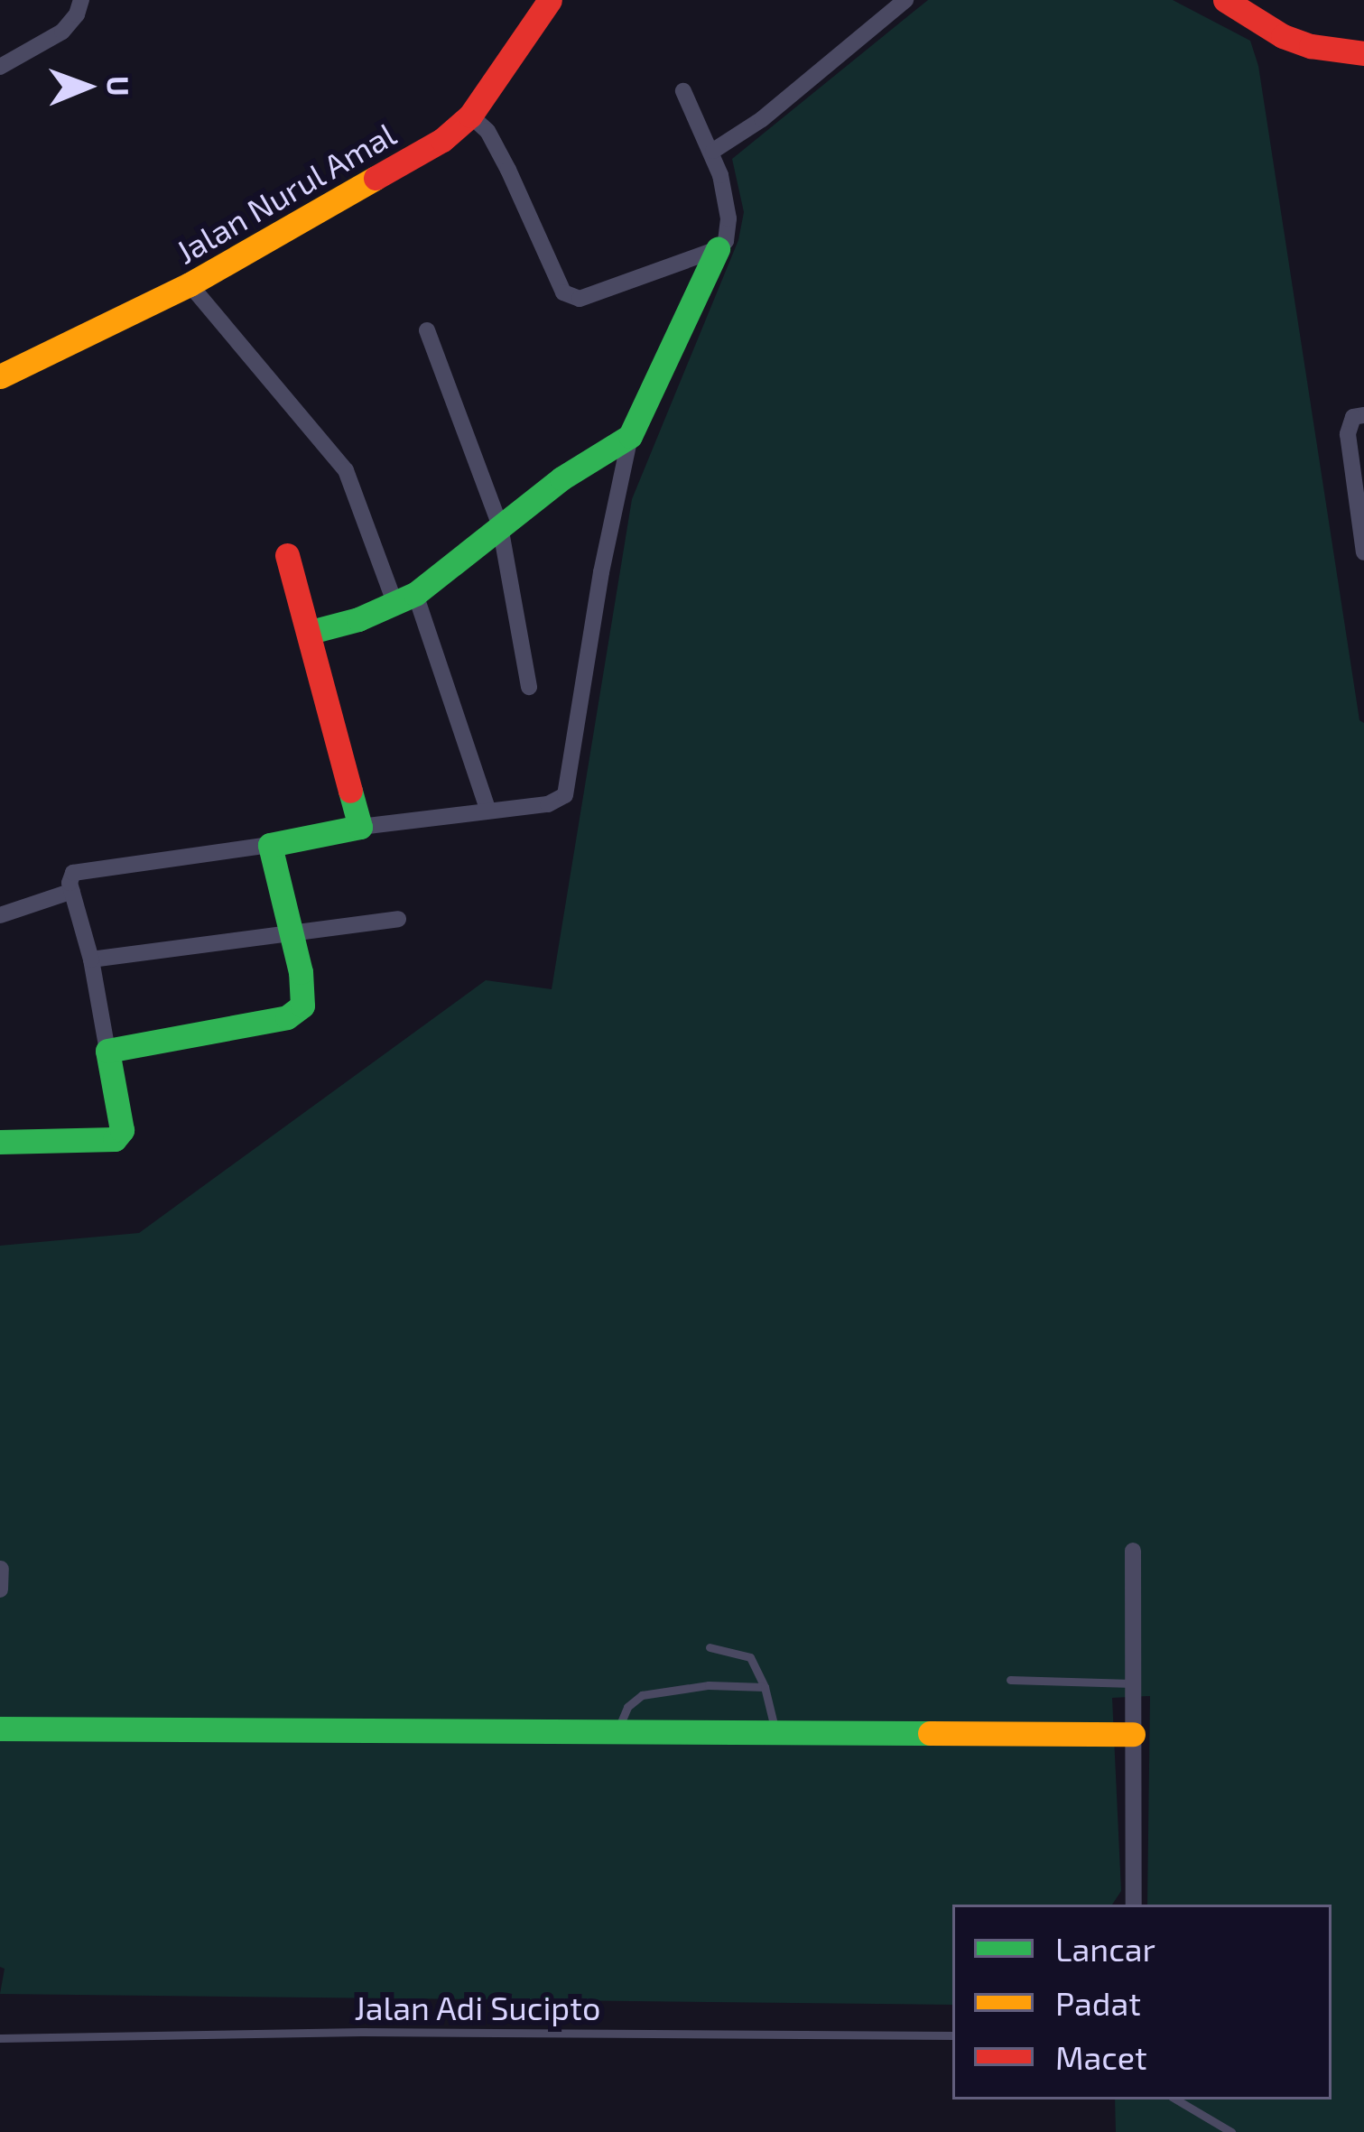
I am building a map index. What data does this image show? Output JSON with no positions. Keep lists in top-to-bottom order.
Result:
{
  "streets": {
    "street": ["Jalan Nurul Amal"],
    "lane": ["Jalan Adi Sucipto"]
  },
  "legend": ["Lancar", "Padat", "Macet"],
  "north": "right"
}
